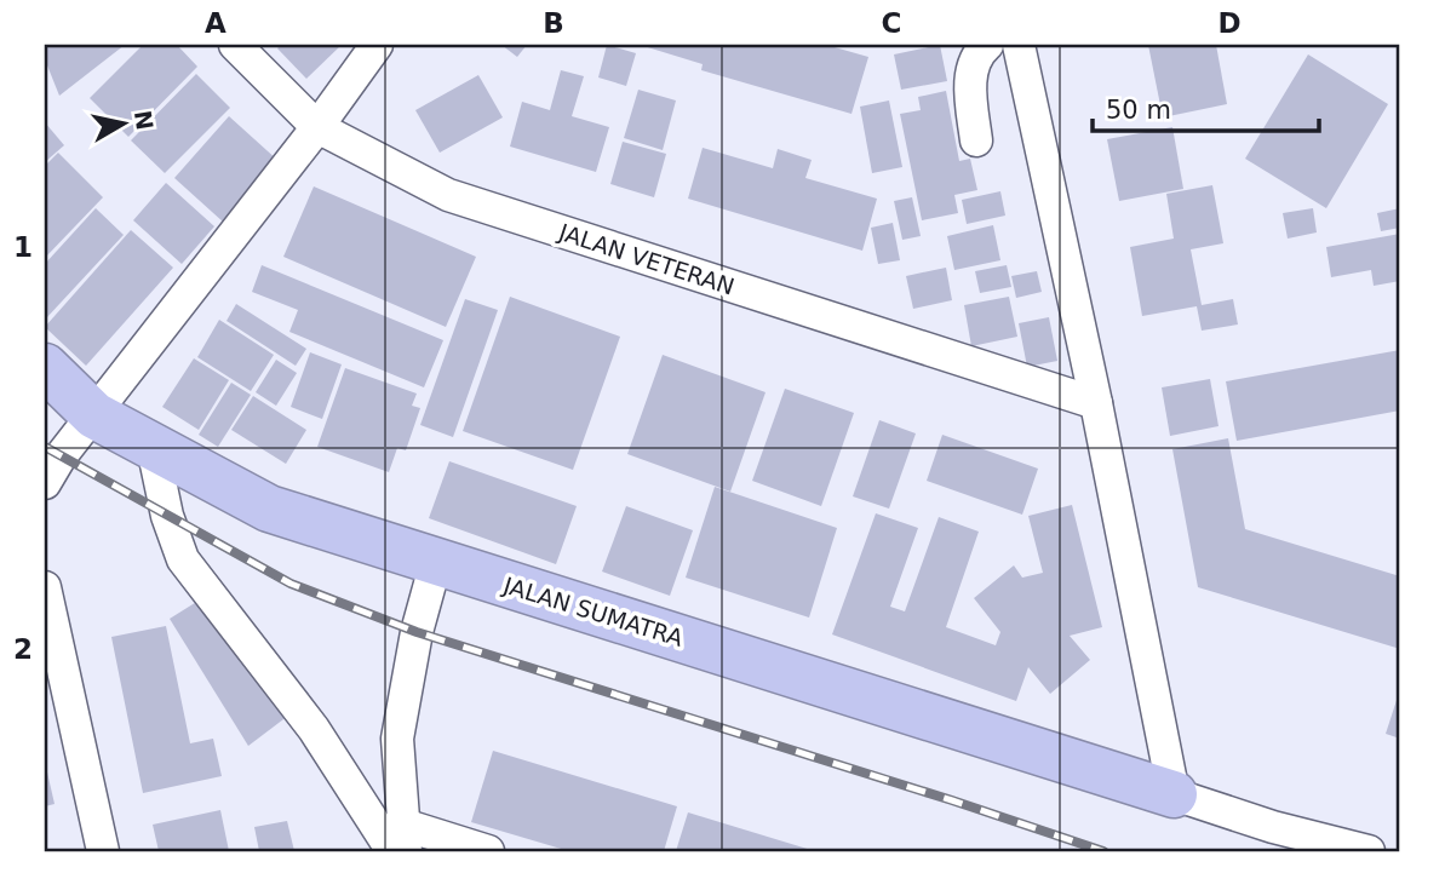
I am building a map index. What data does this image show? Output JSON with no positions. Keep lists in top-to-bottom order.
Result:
{
  "streets": {
    "highway": ["JALAN SUMATRA"],
    "street": ["JALAN VETERAN"]
  },
  "scale_bar": "50 m",
  "north": "right",
  "grid": {
    "columns": [
      "A",
      "B",
      "C",
      "D"
    ],
    "rows": ["1", "2"]
  }
}
